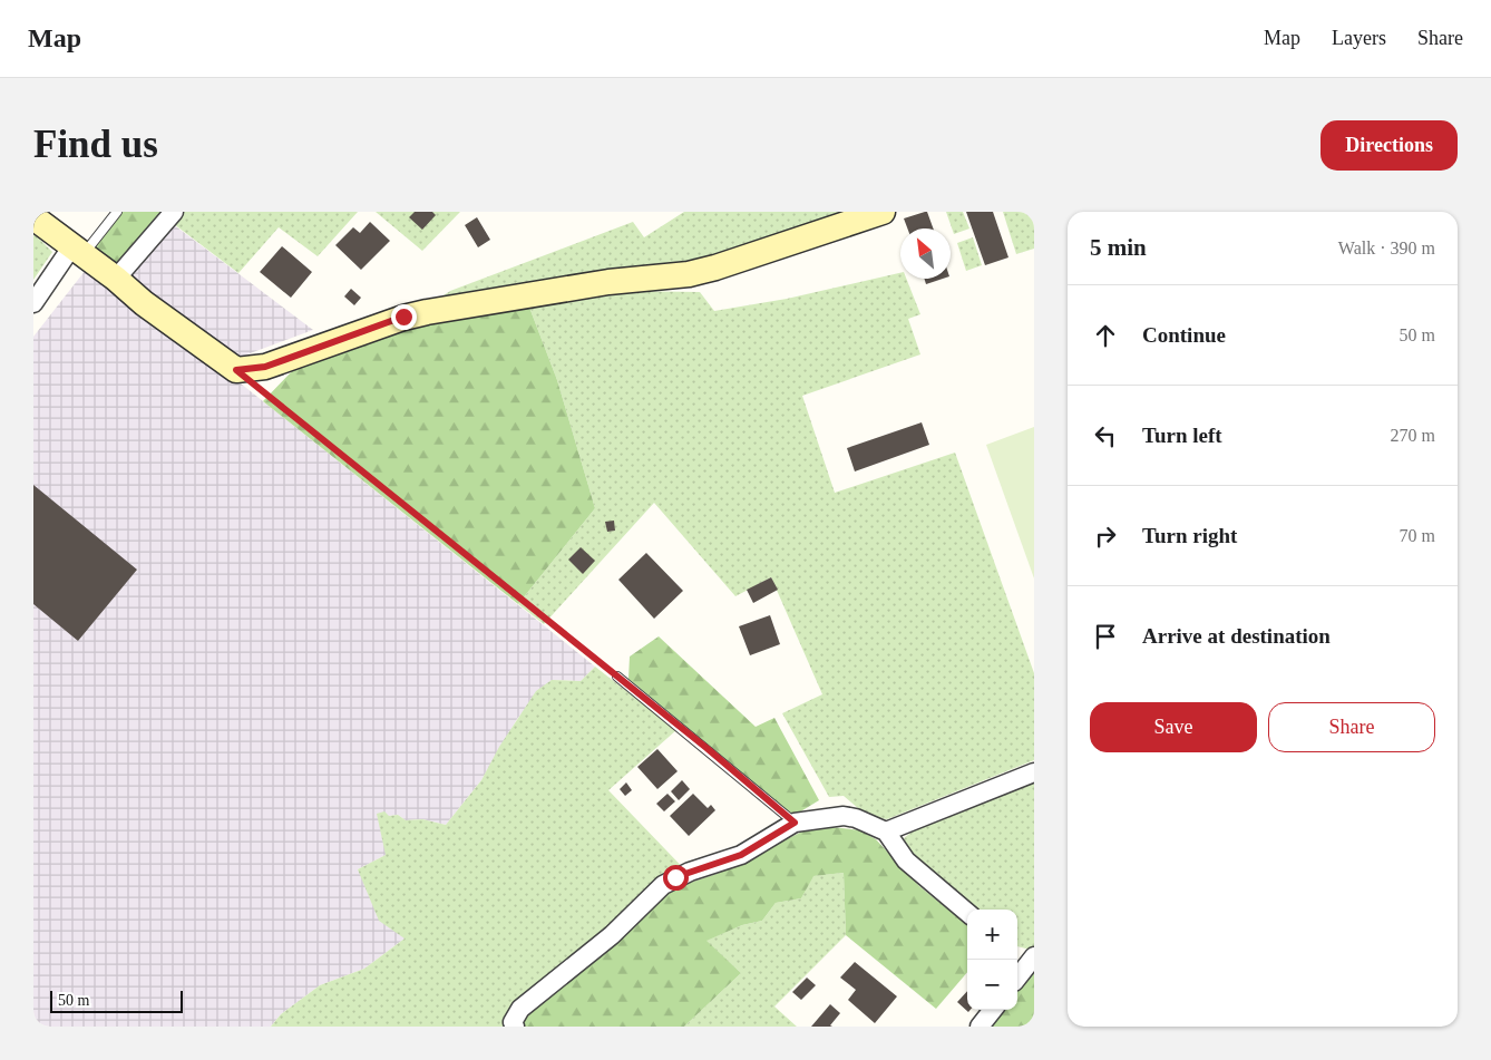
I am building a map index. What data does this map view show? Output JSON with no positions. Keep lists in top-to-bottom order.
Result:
{
  "scale_bar": "50 m",
  "north": "top left",
  "page": {
    "header": "Map",
    "nav": ["Map", "Layers", "Share"],
    "buttons": [
      "Directions",
      ["Save", "Share"]
    ],
    "title": "Find us",
    "heading": ["5 min", "Walk · 390 m"],
    "list": [
      ["Continue", "50 m"],
      ["Turn left", "270 m"],
      ["Turn right", "70 m"],
      "Arrive at destination"
    ],
    "map_buttons": ["+", "−"],
    "scale": "50 m"
  }
}
